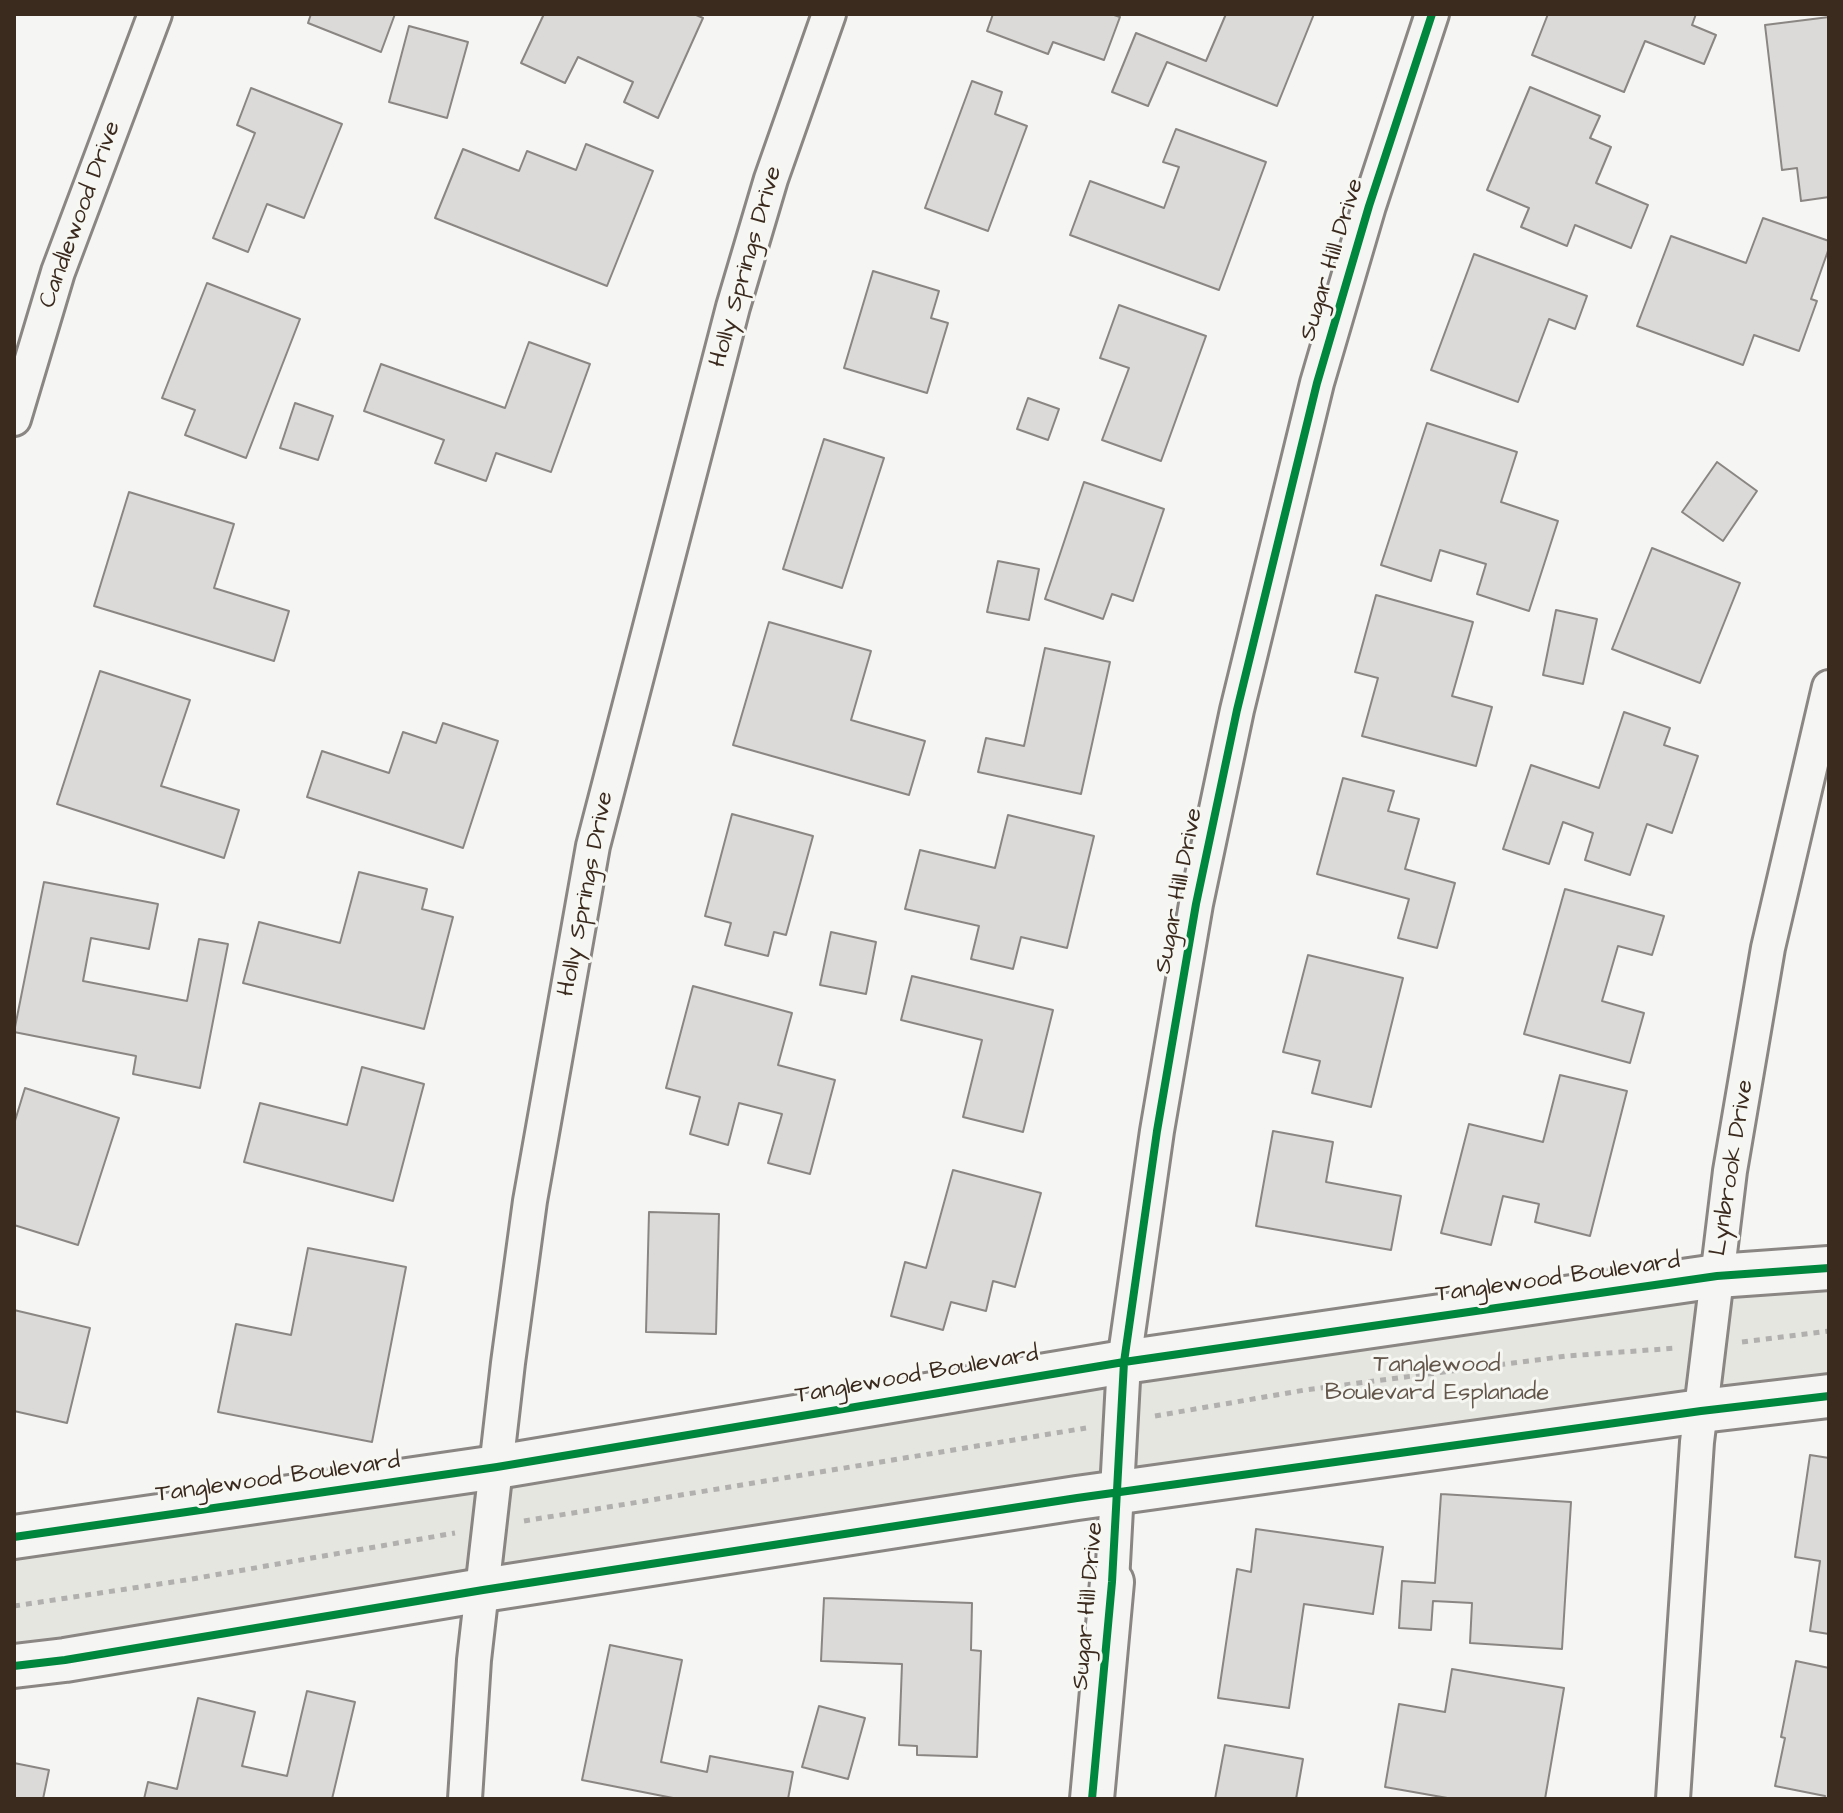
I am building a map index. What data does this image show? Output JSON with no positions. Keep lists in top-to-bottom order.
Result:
{
  "streets": {
    "street": [
      "Candlewood Drive",
      "Sugar Hill Drive",
      "Holly Springs Drive",
      "Lynbrook Drive",
      "Tanglewood Boulevard"
    ]
  },
  "crossings": [
    ["Sugar Hill Drive", "Tanglewood Boulevard"],
    ["Holly Springs Drive", "Tanglewood Boulevard"],
    ["Lynbrook Drive", "Tanglewood Boulevard"]
  ],
  "parks": ["Tanglewood Boulevard Esplanade"]
}
